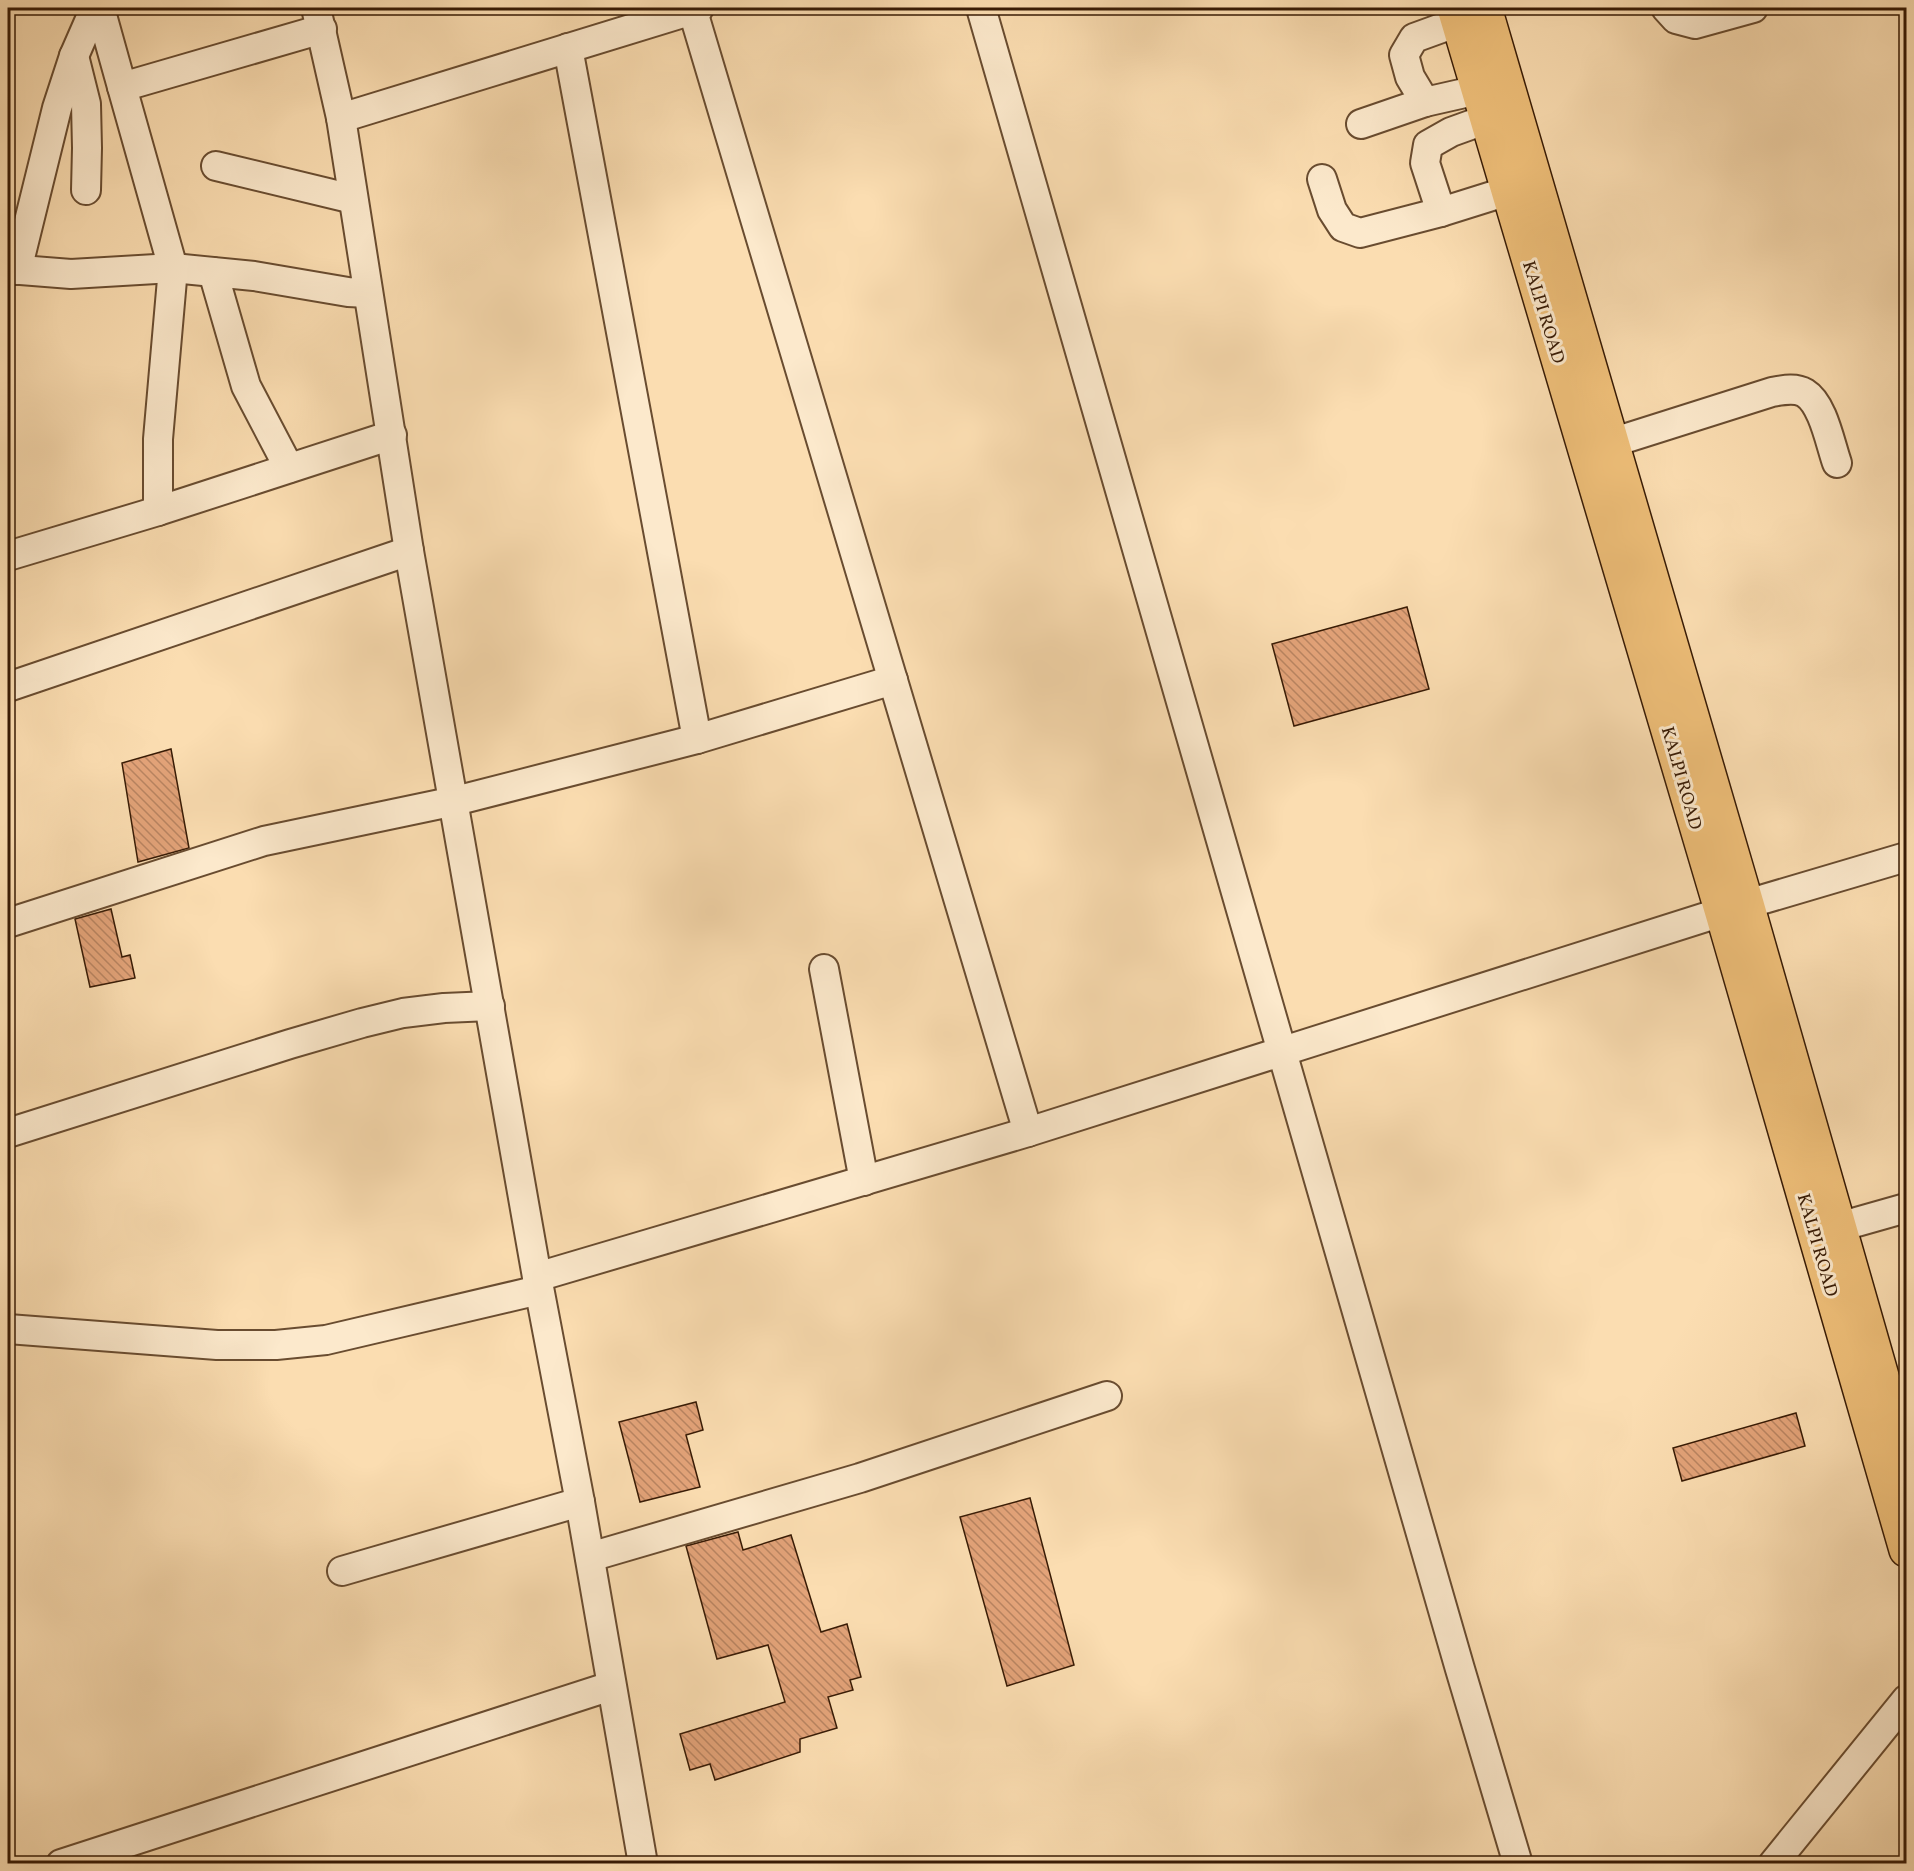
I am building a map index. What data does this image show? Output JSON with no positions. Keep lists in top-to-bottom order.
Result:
{
  "streets": {
    "main road": ["KALPI ROAD"]
  }
}
